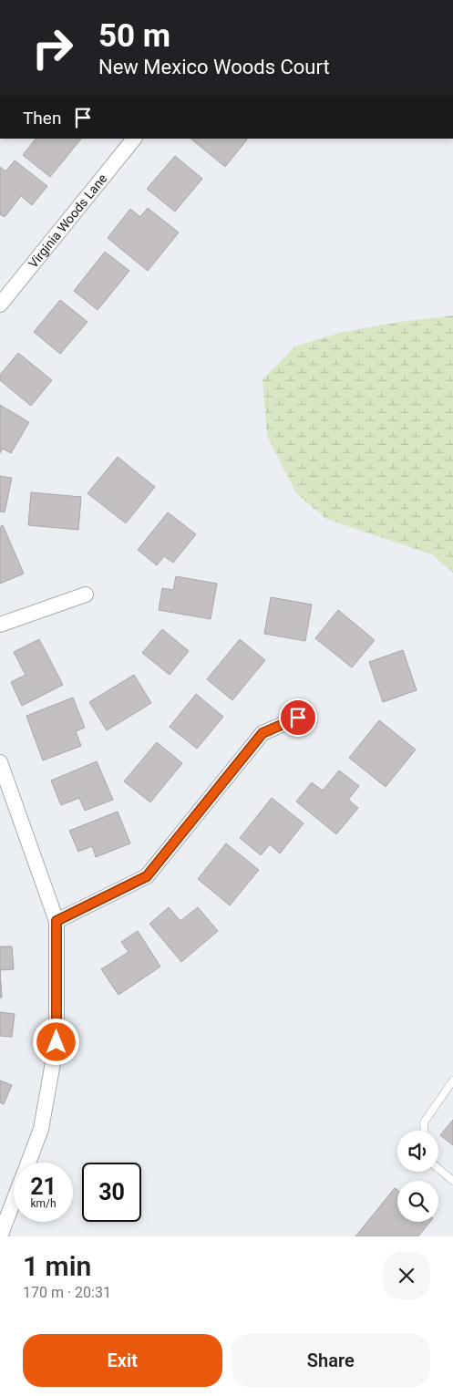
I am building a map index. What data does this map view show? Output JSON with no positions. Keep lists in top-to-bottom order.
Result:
{
  "streets": {
    "street": ["Virginia Woods Lane"]
  },
  "page": {
    "turn": ["50 m", "New Mexico Woods Court"],
    "then": "Then",
    "speed": "21 km/h",
    "limit": "30",
    "heading": ["1 min", "170 m · 20:31"],
    "buttons": ["Exit", "Share"]
  }
}
